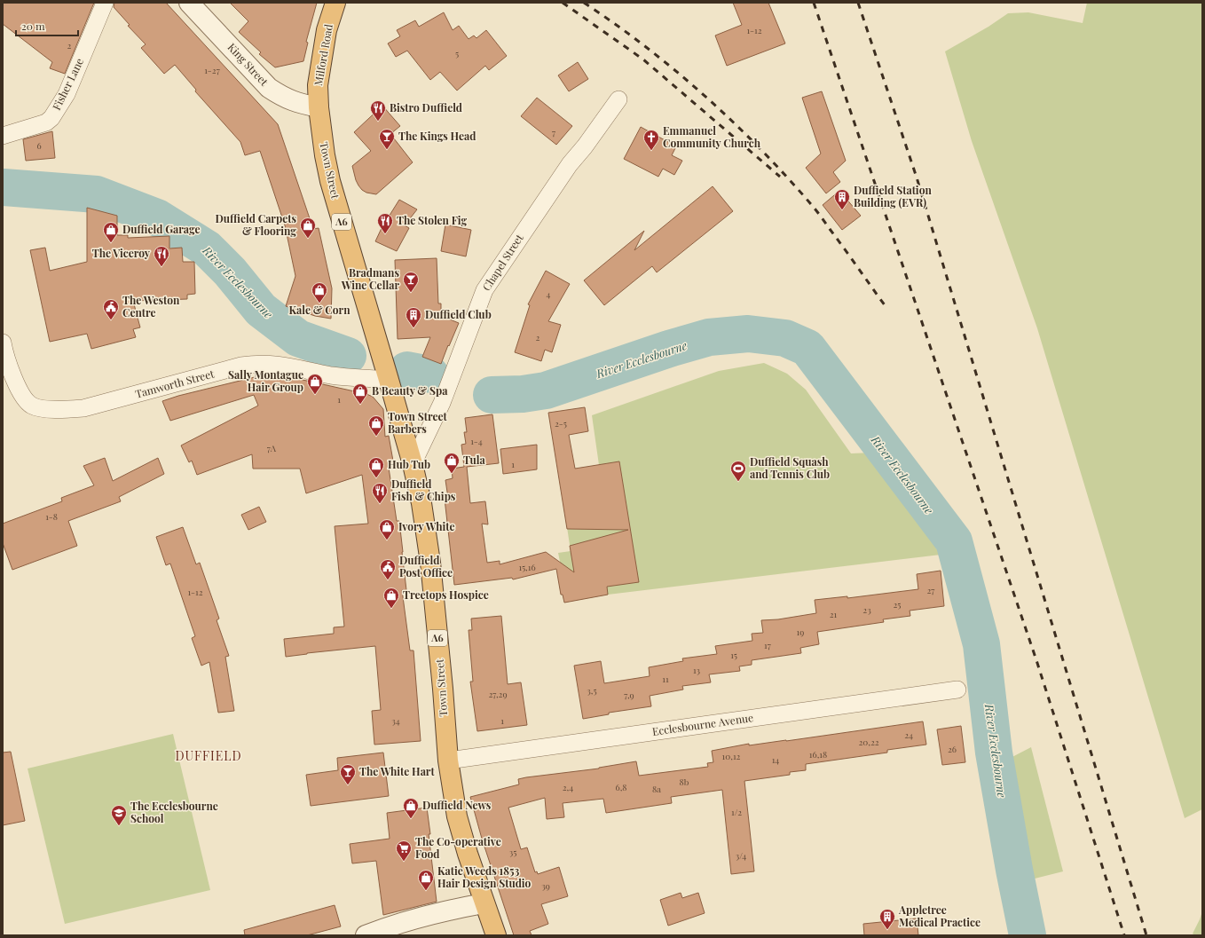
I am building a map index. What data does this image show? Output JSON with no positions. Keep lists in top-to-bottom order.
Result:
{
  "streets": {
    "highway": ["Milford Road", "Town Street", "A6"],
    "street": [
      "King Street",
      "Fisher Lane",
      "Chapel Street",
      "Tamworth Street",
      "Ecclesbourne Avenue"
    ]
  },
  "crossings": [
    ["Milford Road", "King Street"],
    ["Milford Road", "Town Street"],
    ["King Street", "Town Street"],
    ["Town Street", "Chapel Street"],
    ["Town Street", "Tamworth Street"],
    ["Town Street", "Ecclesbourne Avenue"]
  ],
  "districts": ["DUFFIELD"],
  "water": ["River Ecclesbourne"],
  "places": {
    "restaurant": [
      "Bistro Duffield",
      "The Stolen Fig",
      "The Viceroy",
      "Duffield Fish & Chips"
    ],
    "bar": ["The Kings Head", "Bradmans Wine Cellar", "The White Hart"],
    "church": ["Emmanuel Community Church"],
    "building": ["Duffield Station Building (EVR)", "Duffield Club", "Appletree Medical Practice"],
    "shop": [
      "Duffield Carpets & Flooring",
      "Duffield Garage",
      "Kale & Corn",
      "Sally Montague Hair Group",
      "B Beauty & Spa",
      "Town Street Barbers",
      "Tula",
      "Hub Tub",
      "Ivory White",
      "Treetops Hospice",
      "Duffield News",
      "Katie Weeds 1853 Hair Design Studio"
    ],
    "public building": ["The Weston Centre", "Duffield Post Office"],
    "sports": ["Duffield Squash and Tennis Club"],
    "school or university": ["The Ecclesbourne School"],
    "supermarket": ["The Co-operative Food"]
  },
  "house_numbers": [
    "1-12",
    "2",
    "5",
    "1-27",
    "7",
    "6",
    "4",
    "2",
    "1",
    "2-5",
    "1-4",
    "7A",
    "1",
    "1-8",
    "15,16",
    "27",
    "1-12",
    "25",
    "23",
    "21",
    "19",
    "17",
    "15",
    "13",
    "11",
    "3,5",
    "27,29",
    "7,9",
    "34",
    "1",
    "24",
    "20,22",
    "26",
    "16,18",
    "10,12",
    "14",
    "8b",
    "2,4",
    "6,8",
    "8a",
    "1/2",
    "35",
    "3/4",
    "39"
  ],
  "scale_bar": "20 m"
}
